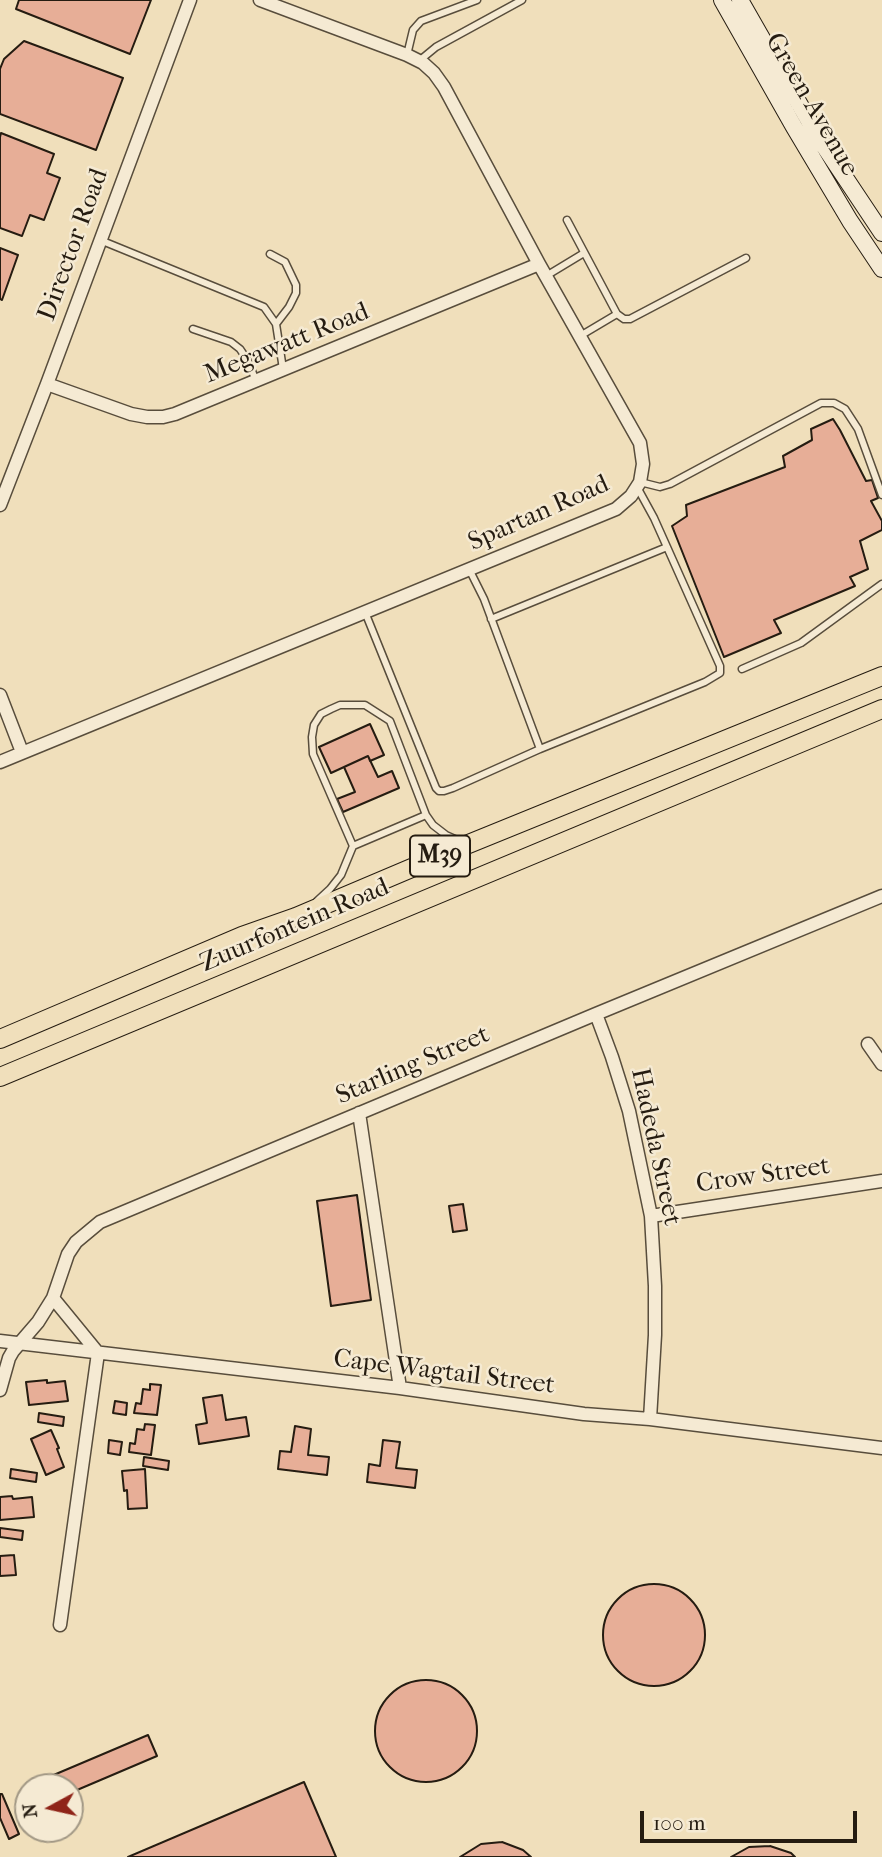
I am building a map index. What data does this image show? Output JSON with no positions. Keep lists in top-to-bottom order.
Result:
{
  "streets": {
    "main road": ["Green Avenue", "M39", "Zuurfontein Road"],
    "street": [
      "Director Road",
      "Megawatt Road",
      "Spartan Road",
      "Starling Street",
      "Hadeda Street",
      "Crow Street",
      "Cape Wagtail Street"
    ]
  },
  "crossings": [
    ["Director Road", "Megawatt Road"],
    ["Megawatt Road", "Spartan Road"],
    ["Starling Street", "Hadeda Street"],
    ["Starling Street", "Cape Wagtail Street"],
    ["Hadeda Street", "Crow Street"],
    ["Hadeda Street", "Cape Wagtail Street"]
  ],
  "scale_bar": "100 m",
  "north": "left"
}
